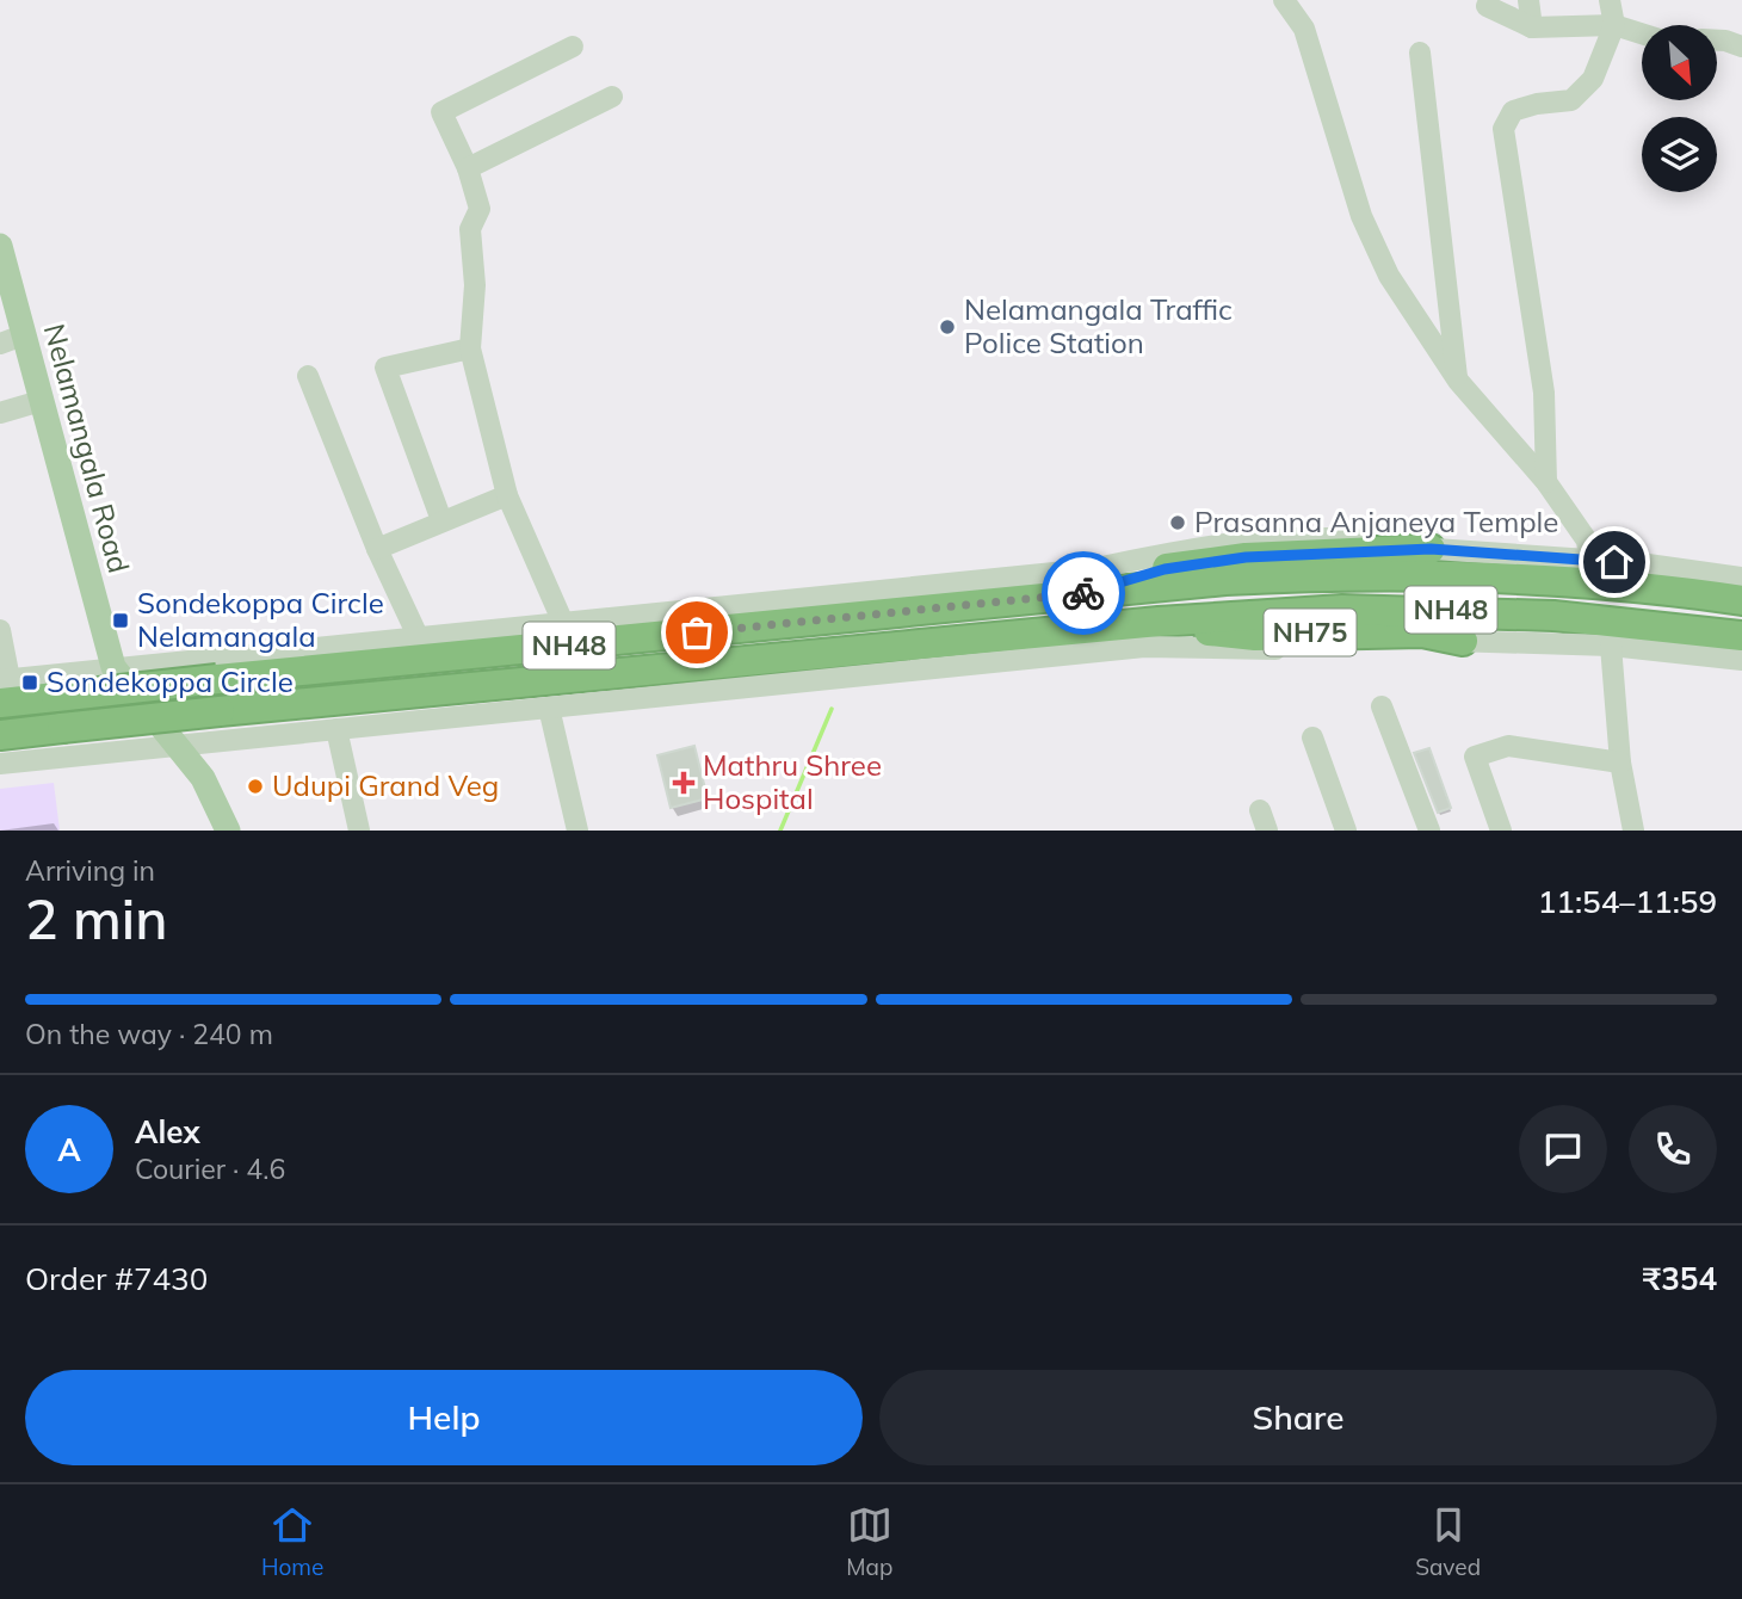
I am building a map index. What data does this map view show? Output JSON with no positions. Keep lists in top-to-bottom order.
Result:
{
  "streets": {
    "highway": ["NH48", "NH75"],
    "main road": ["Nelamangala Road"]
  },
  "crossings": [
    ["NH48", "NH75"]
  ],
  "places": {
    "other": ["Nelamangala Traffic Police Station", "Prasanna Anjaneya Temple", "Udupi Grand Veg"],
    "transit": ["Sondekoppa Circle Nelamangala", "Sondekoppa Circle"],
    "health": ["Mathru Shree Hospital"]
  },
  "north": "bottom right",
  "page": {
    "heading": ["2 min", "Arriving in", "11:54–11:59"],
    "panel": [
      "Alex",
      "Courier · 4.6",
      "Order #7430",
      "₹354"
    ],
    "bar": "On the way · 240 m",
    "round": "A",
    "buttons": ["Help", "Share"],
    "tabs": ["Home", "Map", "Saved"]
  }
}
